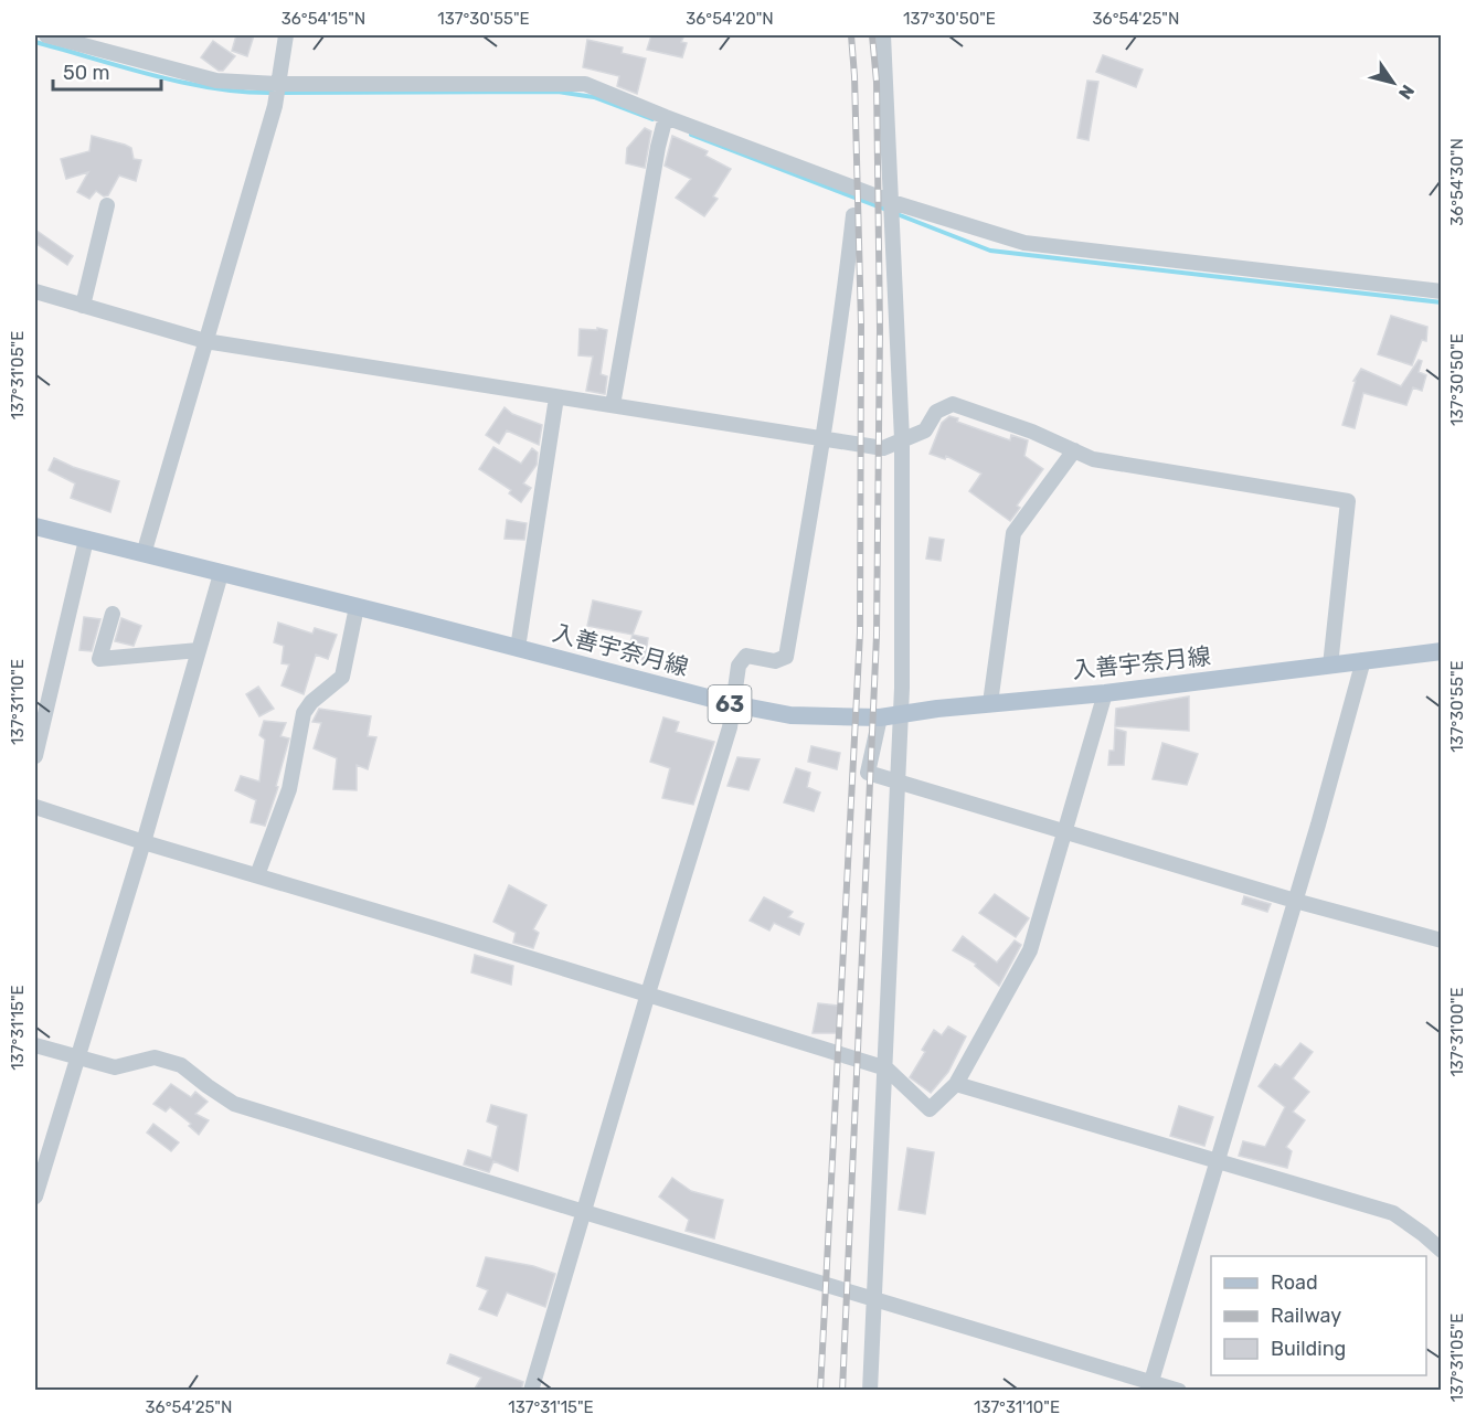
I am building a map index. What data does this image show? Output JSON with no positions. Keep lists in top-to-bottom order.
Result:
{
  "streets": {
    "main road": ["入善宇奈月線", "63"]
  },
  "legend": ["Road", "Railway", "Building"],
  "scale_bar": "50 m",
  "north": "bottom right",
  "coordinates": [
    "36°54'15\"N",
    "137°30'55\"E",
    "36°54'20\"N",
    "137°30'50\"E",
    "36°54'25\"N",
    "36°54'30\"N",
    "137°31'05\"E",
    "137°31'10\"E",
    "137°31'15\"E",
    "137°31'00\"E"
  ]
}
